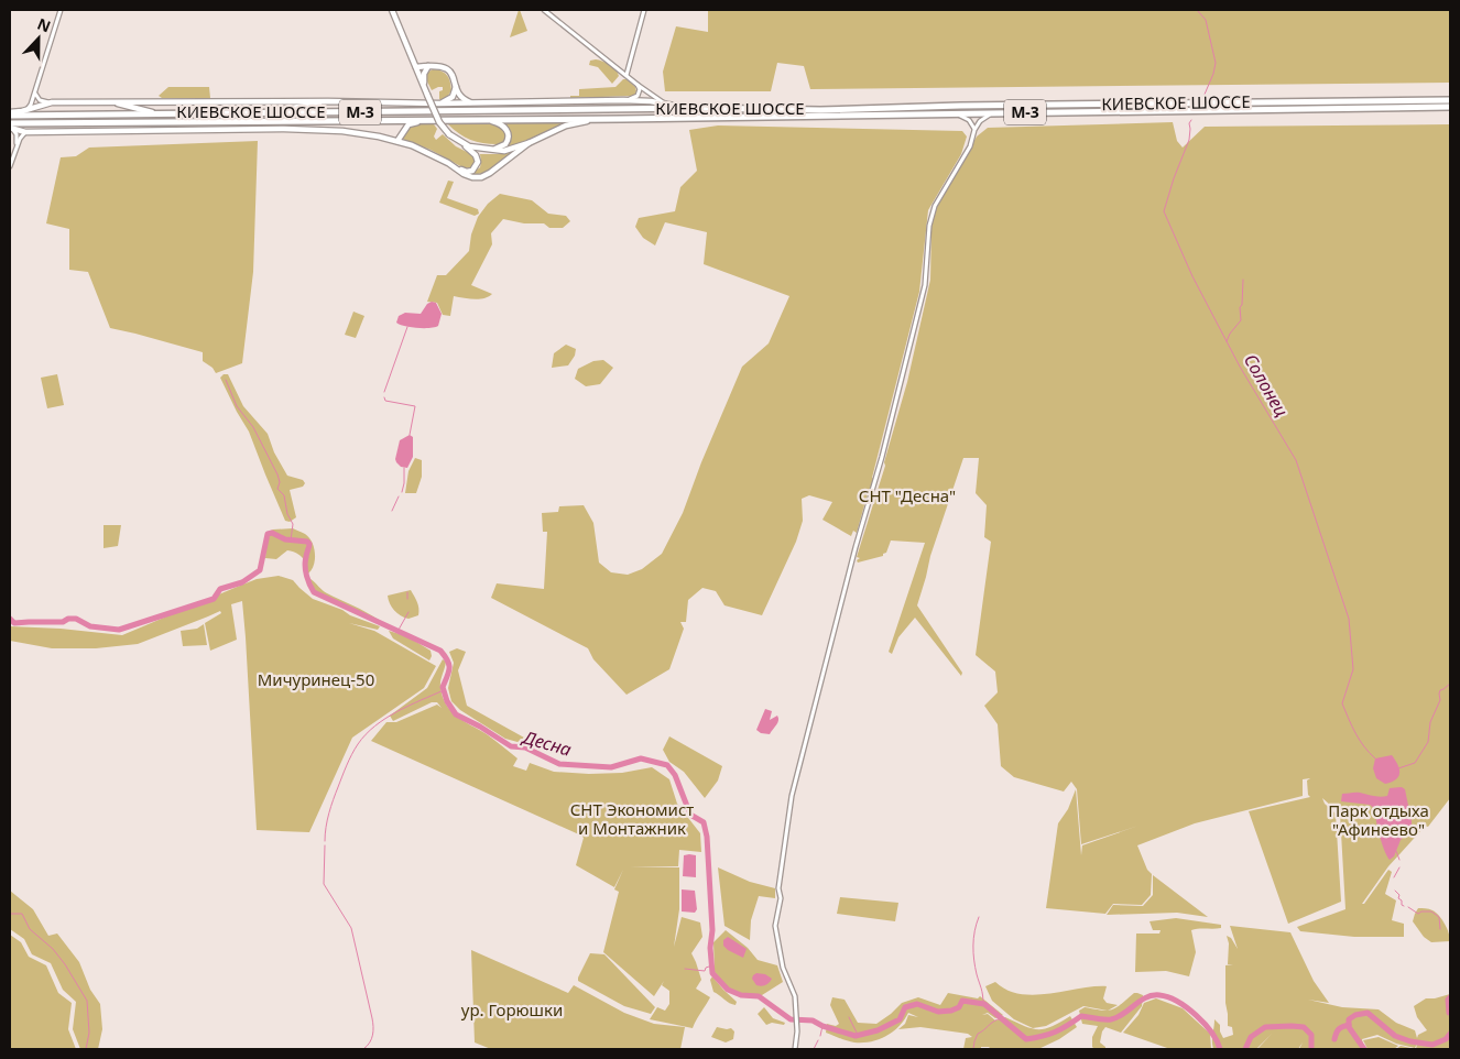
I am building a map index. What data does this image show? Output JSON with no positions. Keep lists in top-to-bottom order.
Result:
{
  "streets": {
    "highway": ["КИЕВСКОЕ ШОССЕ", "М-3"]
  },
  "water": ["Солонец", "Десна"],
  "parks": [
    "СНТ \"Десна\"",
    "Мичуринец-50",
    "СНТ Экономист и Монтажник",
    "Парк отдыха \"Афинеево\"",
    "ур. Горюшки"
  ],
  "north": "top"
}
